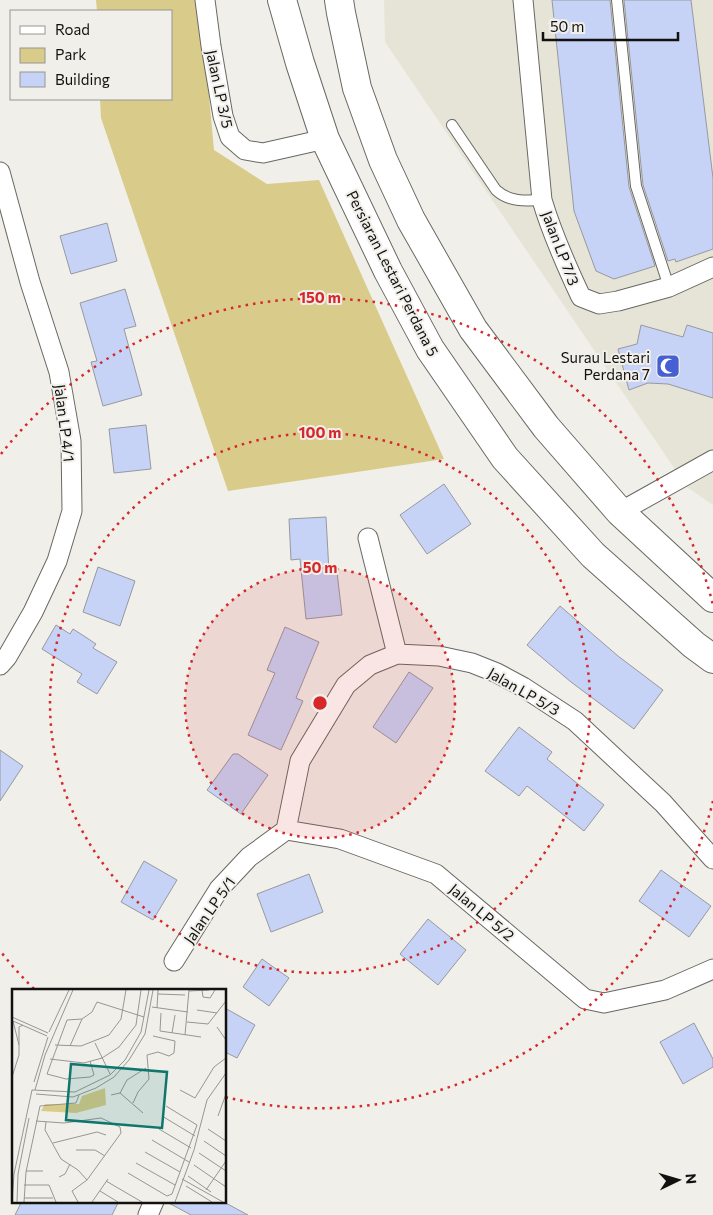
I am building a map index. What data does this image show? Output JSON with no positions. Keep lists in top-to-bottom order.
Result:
{
  "streets": {
    "main road": ["Persiaran Lestari Perdana 5"],
    "street": [
      "Jalan LP 3/5",
      "Jalan LP 7/3",
      "Jalan LP 4/1",
      "Jalan LP 5/3",
      "Jalan LP 5/1",
      "Jalan LP 5/2"
    ]
  },
  "crossings": [
    ["Jalan LP 3/5", "Persiaran Lestari Perdana 5"],
    ["Jalan LP 5/1", "Jalan LP 5/2"]
  ],
  "places": {
    "mosque": ["Surau Lestari Perdana 7"]
  },
  "legend": ["Road", "Park", "Building"],
  "scale_bar": "50 m",
  "north": "right",
  "rings": ["150 m", "100 m", "50 m"]
}
